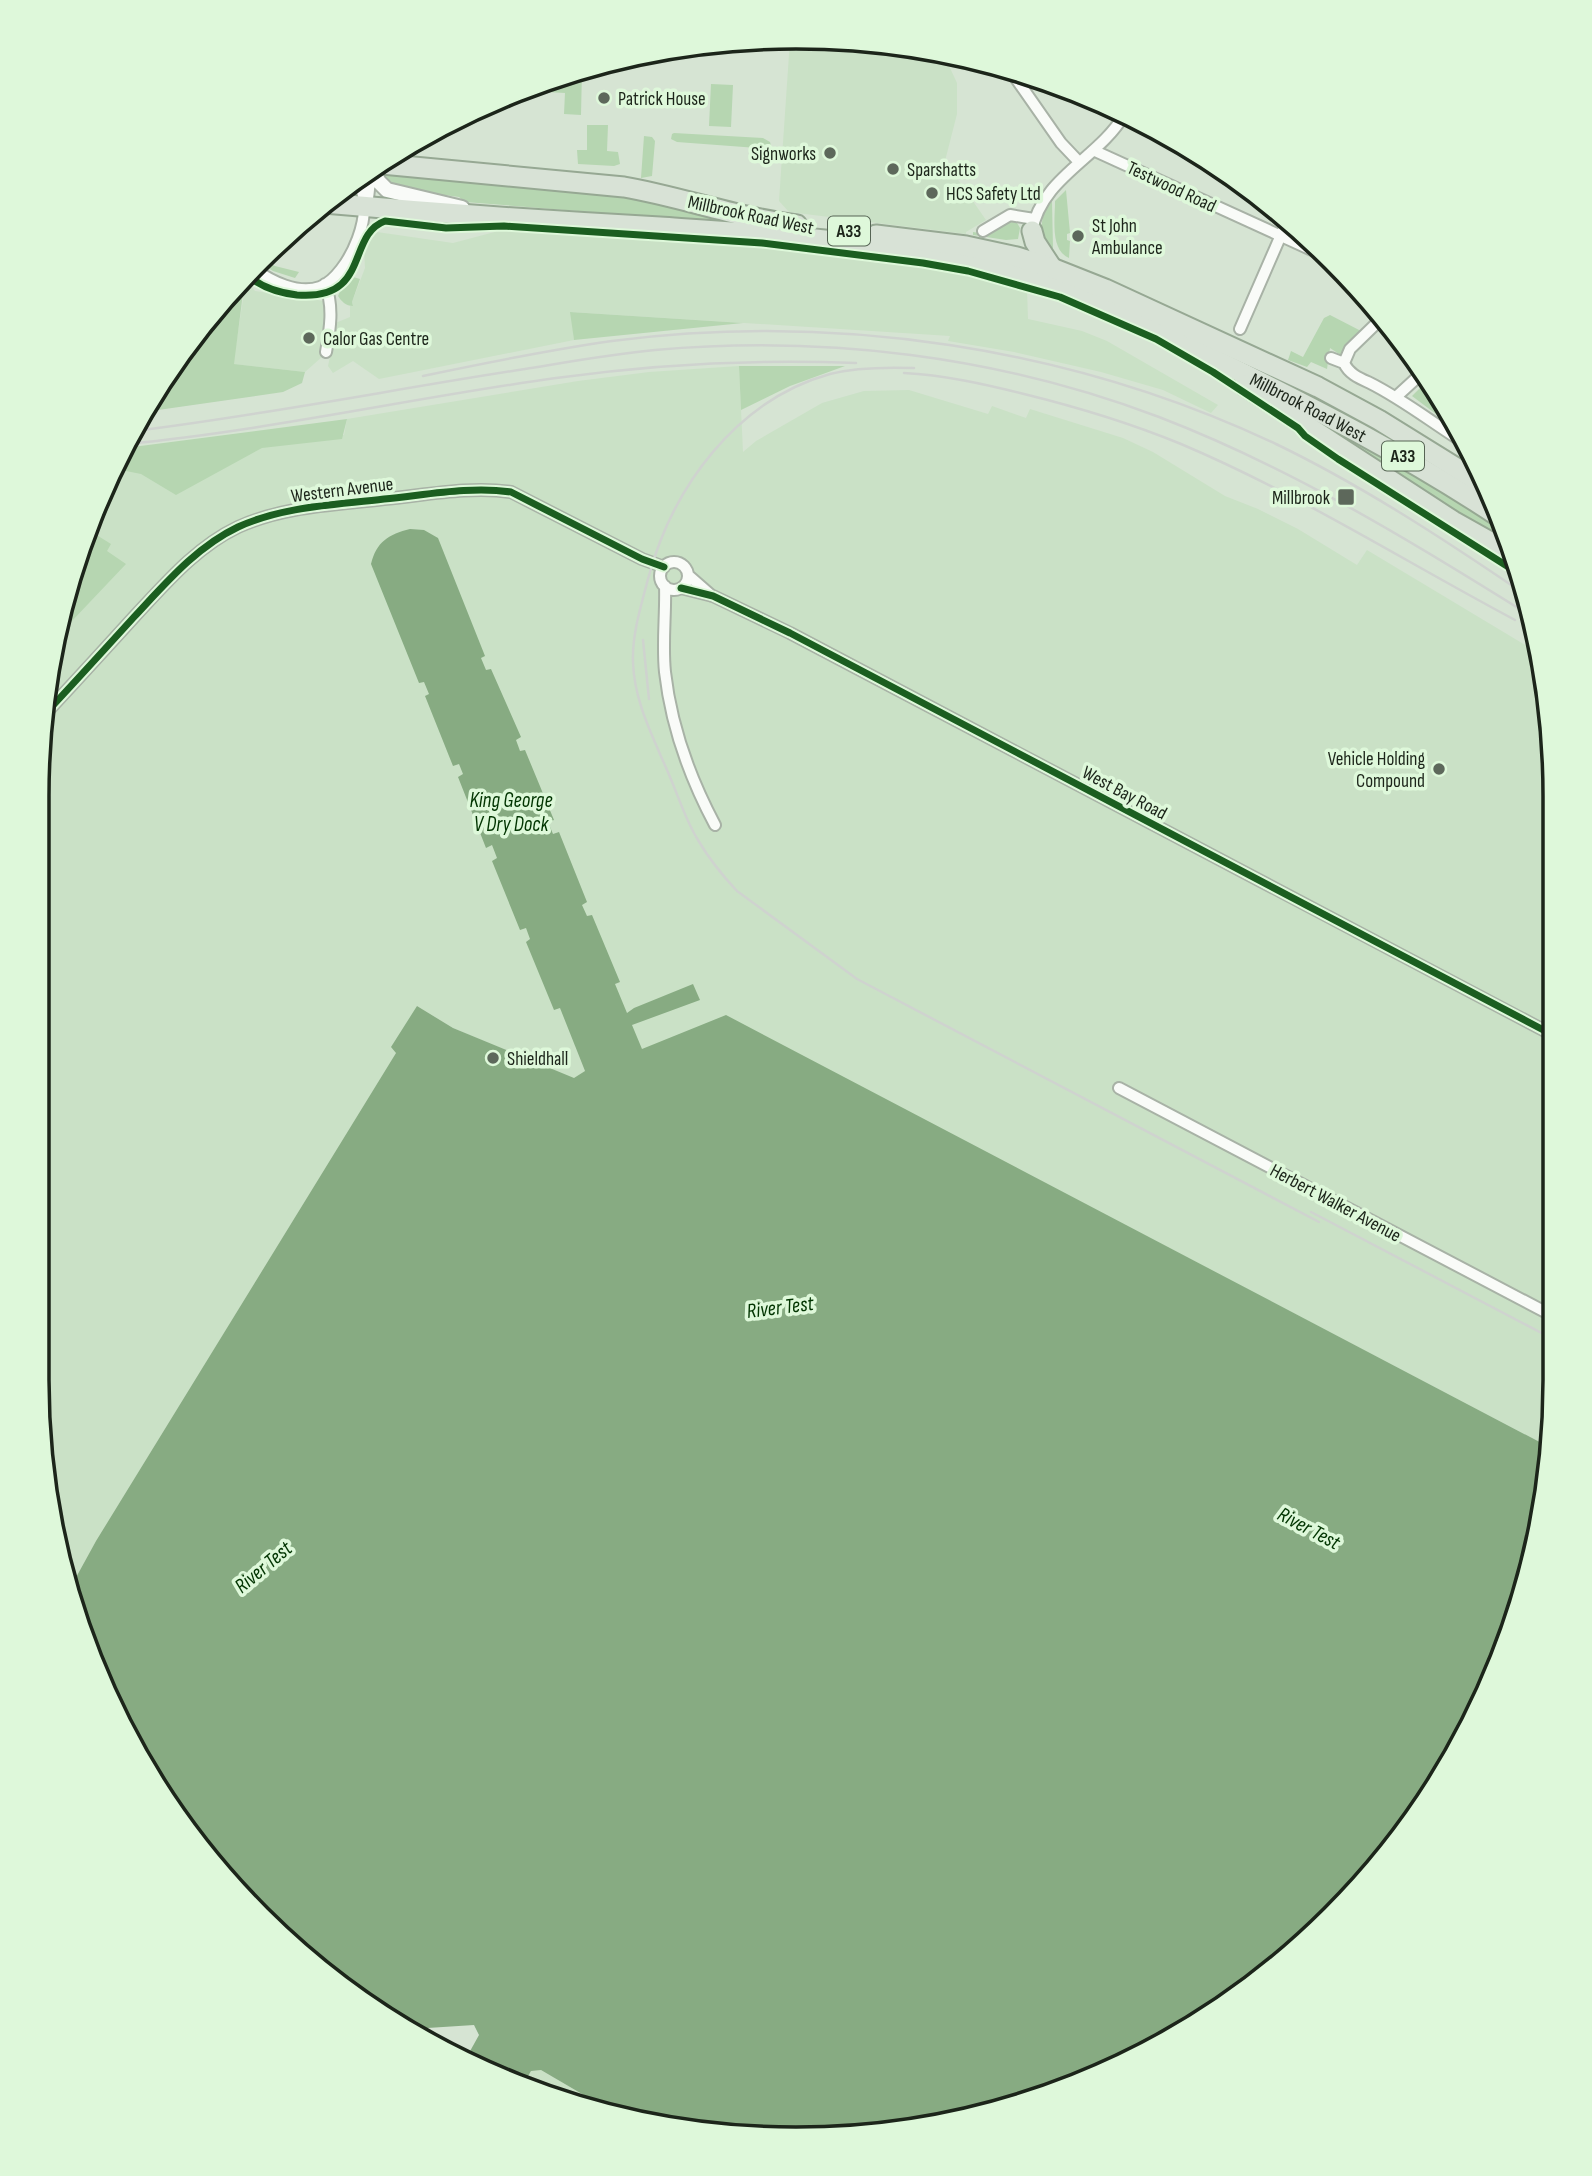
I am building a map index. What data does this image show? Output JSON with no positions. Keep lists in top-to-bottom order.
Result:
{
  "streets": {
    "highway": ["Millbrook Road West", "A33"],
    "street": [
      "Testwood Road",
      "Western Avenue",
      "West Bay Road",
      "Herbert Walker Avenue"
    ]
  },
  "crossings": [
    ["Western Avenue", "West Bay Road"]
  ],
  "water": ["King George V Dry Dock", "River Test"],
  "places": {
    "other": [
      "Patrick House",
      "Signworks",
      "Sparshatts",
      "HCS Safety Ltd",
      "St John Ambulance",
      "Calor Gas Centre",
      "Vehicle Holding Compound",
      "Shieldhall"
    ],
    "transit": ["Millbrook"]
  }
}
